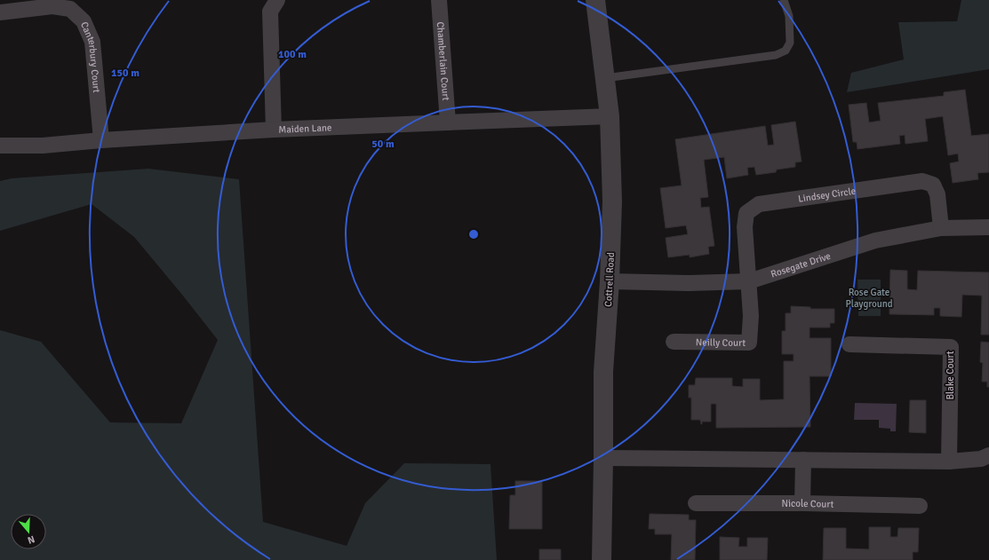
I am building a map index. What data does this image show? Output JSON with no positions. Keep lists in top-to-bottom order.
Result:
{
  "streets": {
    "street": [
      "Canterbury Court",
      "Chamberlain Court",
      "Maiden Lane",
      "Lindsey Circle",
      "Rosegate Drive",
      "Cottrell Road",
      "Neilly Court",
      "Blake Court",
      "Nicole Court"
    ]
  },
  "crossings": [
    ["Canterbury Court", "Maiden Lane"],
    ["Chamberlain Court", "Maiden Lane"],
    ["Maiden Lane", "Cottrell Road"],
    ["Lindsey Circle", "Rosegate Drive"],
    ["Lindsey Circle", "Neilly Court"],
    ["Rosegate Drive", "Cottrell Road"],
    ["Rosegate Drive", "Neilly Court"]
  ],
  "parks": ["Rose Gate Playground"],
  "north": "bottom",
  "rings": ["100 m", "150 m", "50 m"]
}
